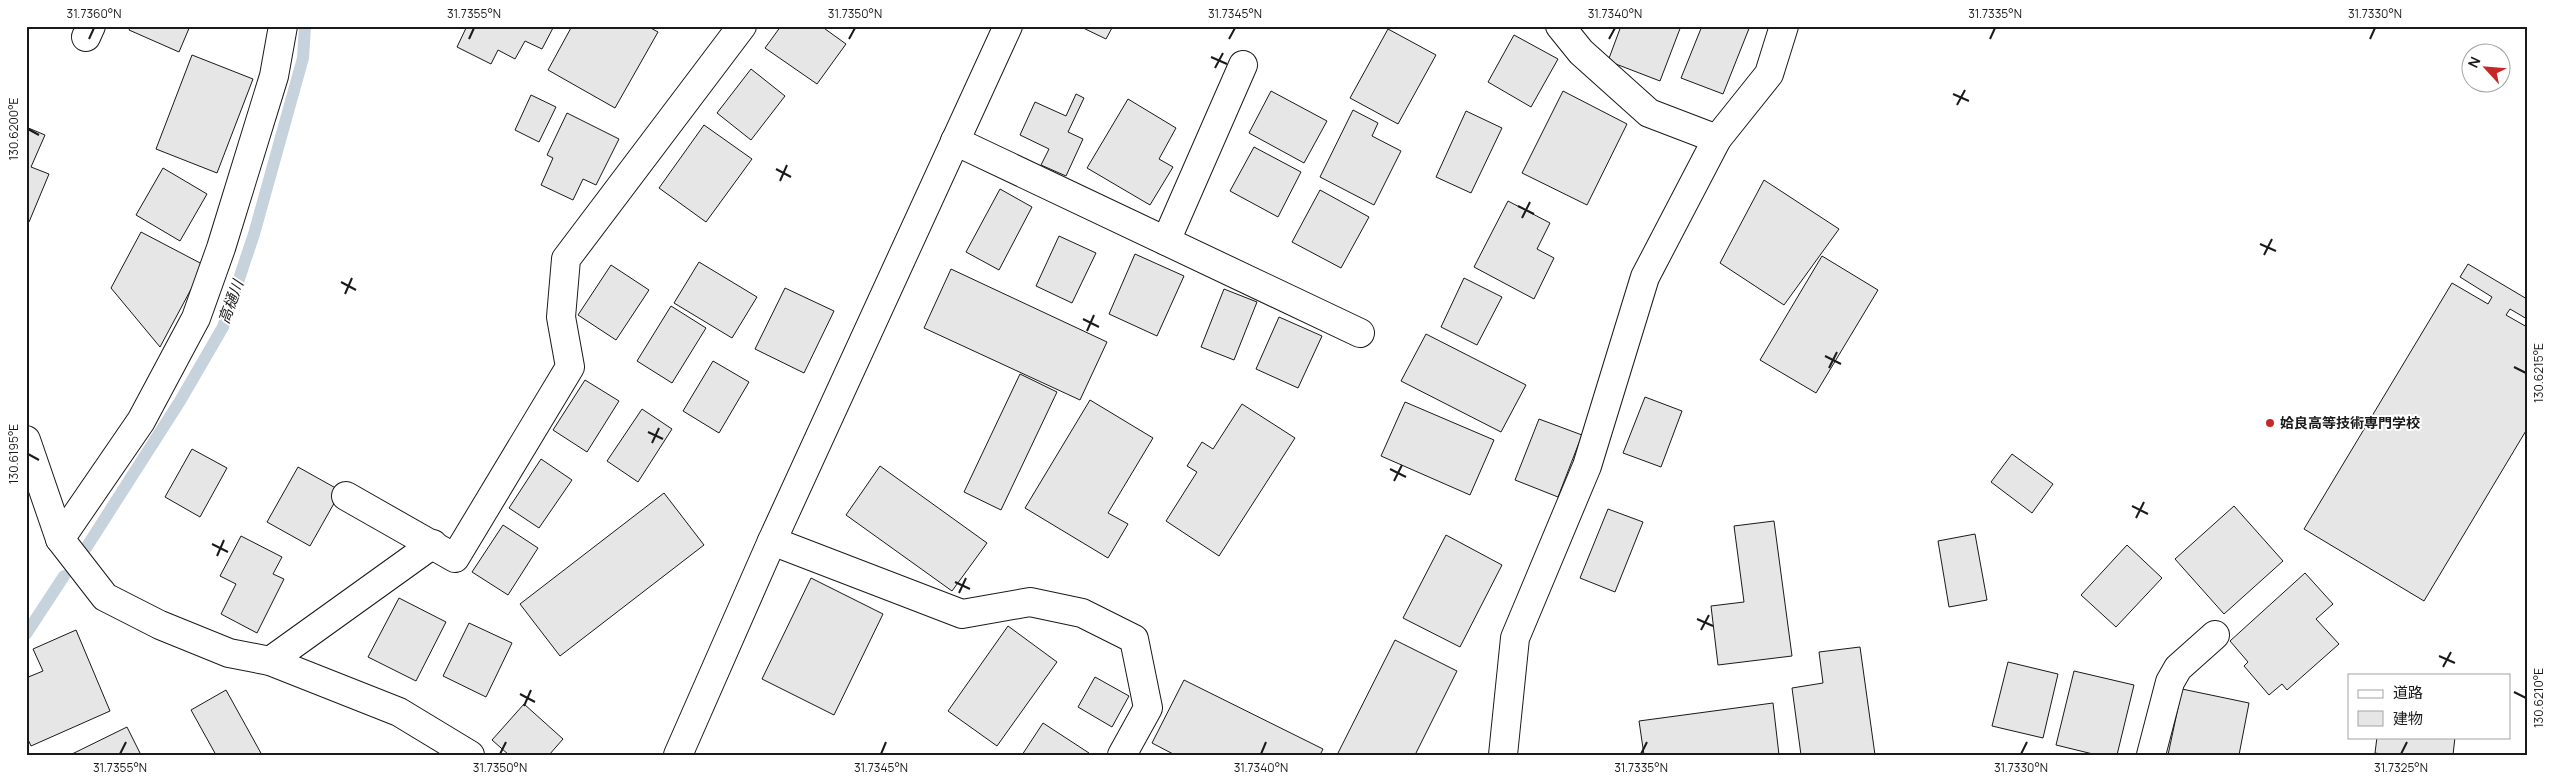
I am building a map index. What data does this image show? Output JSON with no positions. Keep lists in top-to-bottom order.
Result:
{
  "water": ["高樋川"],
  "places": ["姶良高等技術専門学校"],
  "legend": ["道路", "建物"],
  "north": "top left",
  "coordinates": [
    "31.7360°N",
    "31.7355°N",
    "31.7350°N",
    "31.7345°N",
    "31.7340°N",
    "31.7335°N",
    "31.7330°N",
    "130.6200°E",
    "130.6215°E",
    "130.6195°E",
    "130.6210°E",
    "31.7325°N"
  ]
}
